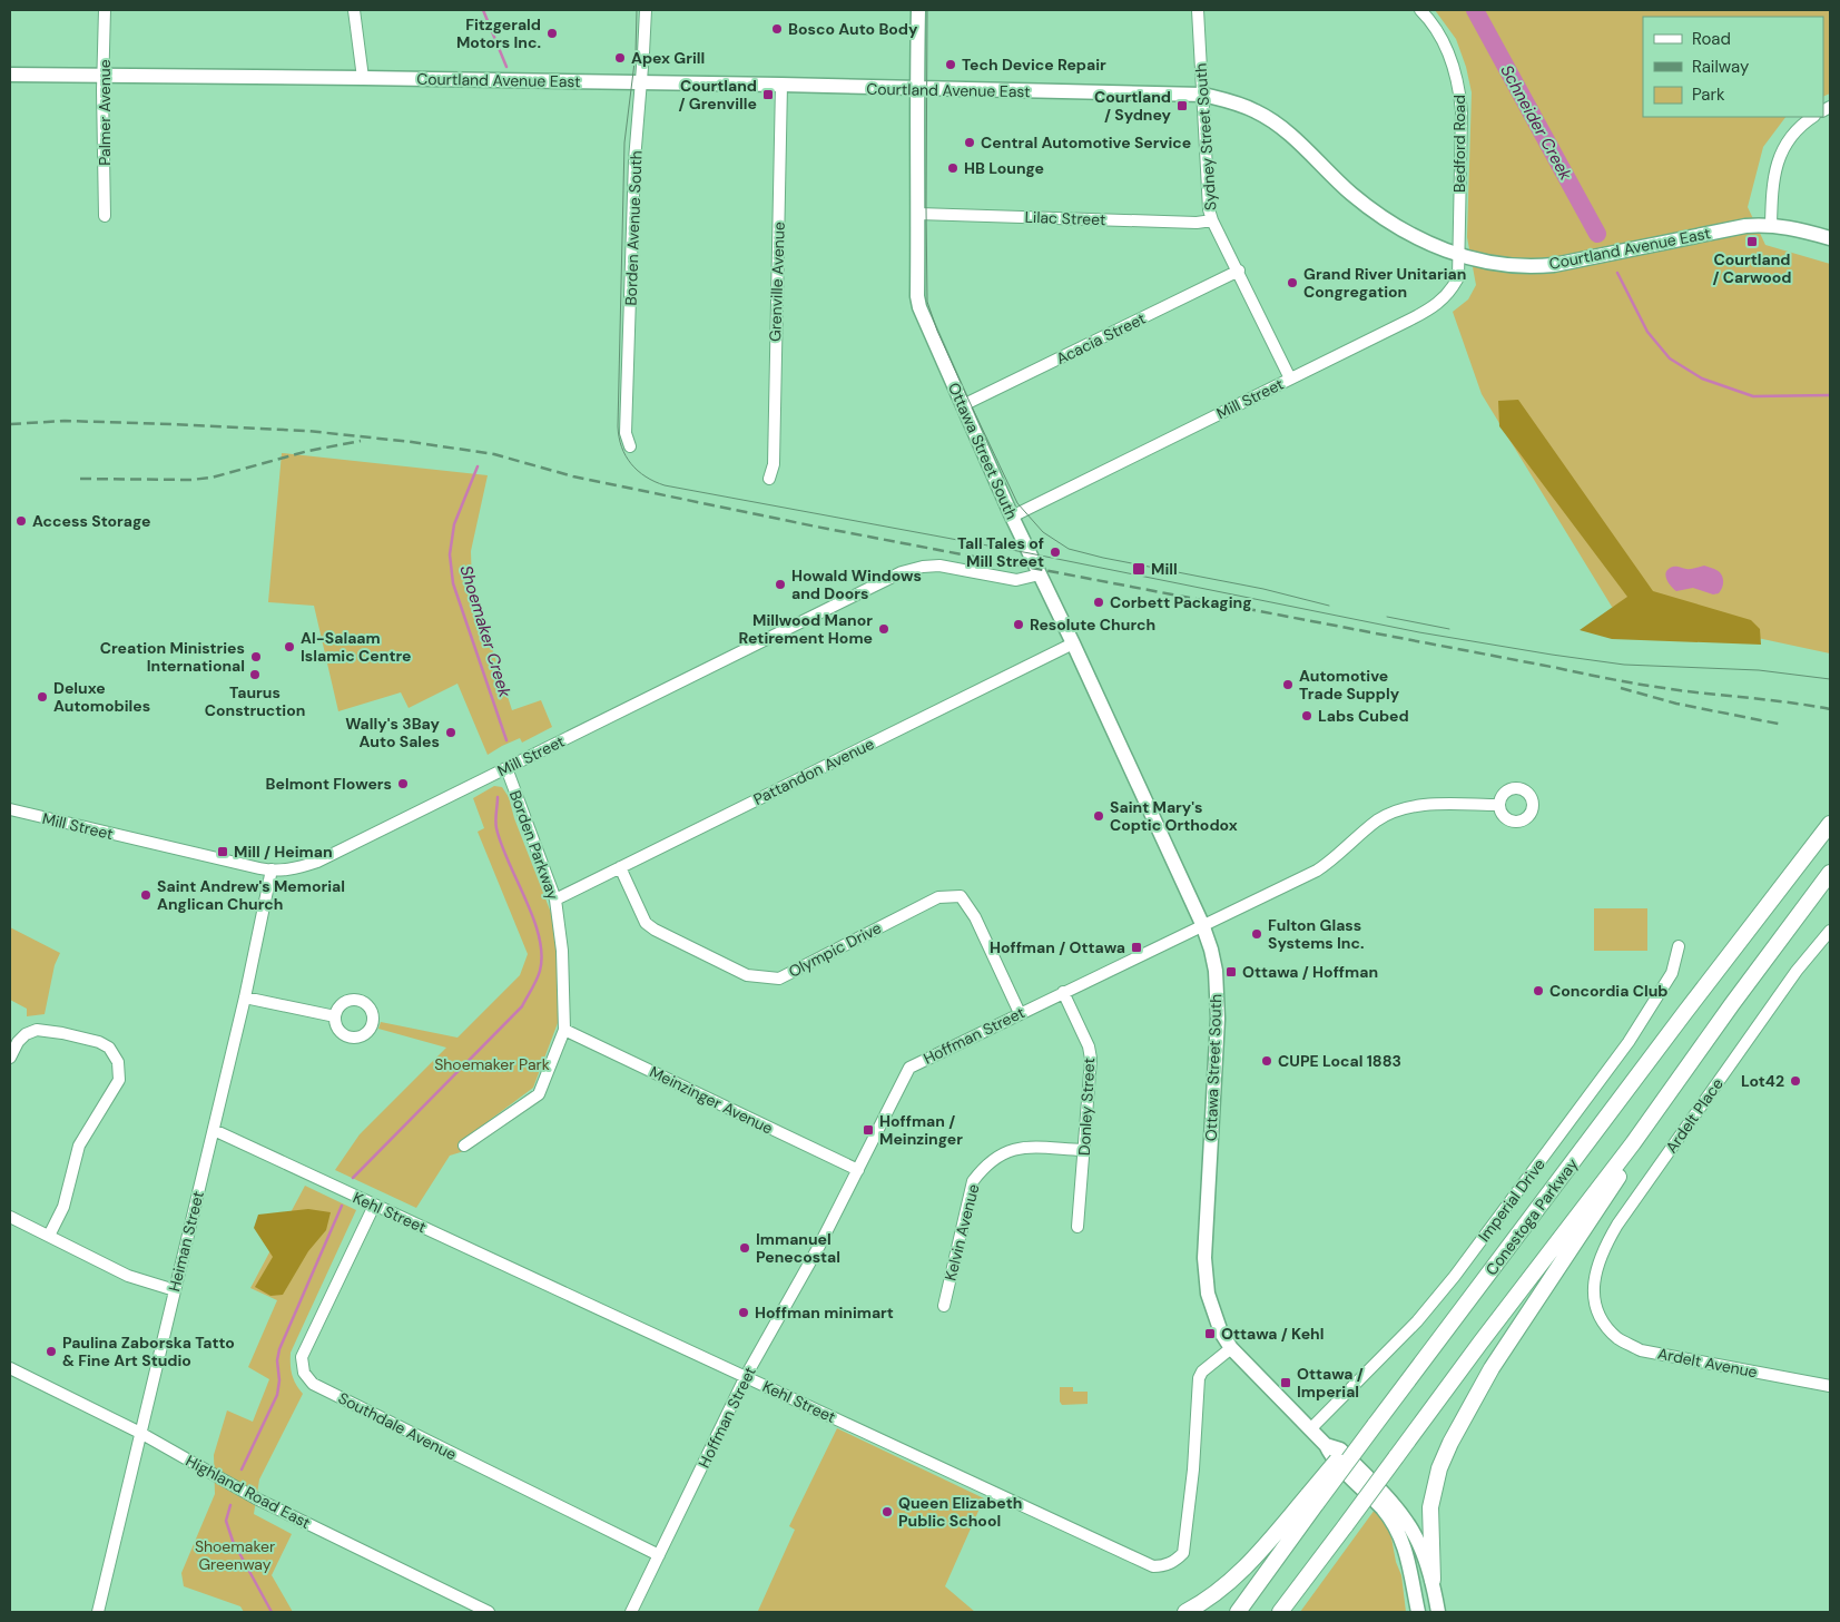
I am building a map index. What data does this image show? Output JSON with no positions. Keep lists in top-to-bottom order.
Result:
{
  "streets": {
    "highway": ["Conestoga Parkway"],
    "main road": ["Courtland Avenue East", "Ottawa Street South"],
    "street": [
      "Palmer Avenue",
      "Sydney Street South",
      "Bedford Road",
      "Lilac Street",
      "Borden Avenue South",
      "Grenville Avenue",
      "Acacia Street",
      "Mill Street",
      "Pattandon Avenue",
      "Borden Parkway",
      "Olympic Drive",
      "Hoffman Street",
      "Meinzinger Avenue",
      "Donley Street",
      "Ardelt Place",
      "Imperial Drive",
      "Kehl Street",
      "Kelvin Avenue",
      "Heiman Street",
      "Ardelt Avenue",
      "Southdale Avenue",
      "Highland Road East"
    ]
  },
  "crossings": [
    ["Courtland Avenue East", "Palmer Avenue"],
    ["Courtland Avenue East", "Sydney Street South"],
    ["Courtland Avenue East", "Bedford Road"],
    ["Courtland Avenue East", "Borden Avenue South"],
    ["Courtland Avenue East", "Grenville Avenue"],
    ["Courtland Avenue East", "Mill Street"],
    ["Courtland Avenue East", "Ottawa Street South"],
    ["Sydney Street South", "Lilac Street"],
    ["Sydney Street South", "Acacia Street"],
    ["Sydney Street South", "Mill Street"],
    ["Bedford Road", "Mill Street"],
    ["Lilac Street", "Ottawa Street South"],
    ["Acacia Street", "Ottawa Street South"],
    ["Mill Street", "Ottawa Street South"],
    ["Mill Street", "Borden Parkway"],
    ["Mill Street", "Heiman Street"],
    ["Ottawa Street South", "Pattandon Avenue"],
    ["Ottawa Street South", "Hoffman Street"],
    ["Ottawa Street South", "Imperial Drive"],
    ["Ottawa Street South", "Kehl Street"],
    ["Pattandon Avenue", "Borden Parkway"],
    ["Pattandon Avenue", "Olympic Drive"],
    ["Borden Parkway", "Meinzinger Avenue"],
    ["Olympic Drive", "Hoffman Street"],
    ["Hoffman Street", "Meinzinger Avenue"],
    ["Hoffman Street", "Donley Street"],
    ["Hoffman Street", "Kehl Street"],
    ["Hoffman Street", "Southdale Avenue"],
    ["Donley Street", "Kelvin Avenue"],
    ["Ardelt Place", "Ardelt Avenue"],
    ["Kehl Street", "Heiman Street"],
    ["Kehl Street", "Southdale Avenue"],
    ["Heiman Street", "Highland Road East"]
  ],
  "water": ["Schneider Creek", "Shoemaker Creek"],
  "parks": ["Shoemaker Park", "Shoemaker Greenway"],
  "places": {
    "other": [
      "Bosco Auto Body",
      "Fitzgerald Motors Inc.",
      "Apex Grill",
      "Tech Device Repair",
      "Central Automotive Service",
      "HB Lounge",
      "Grand River Unitarian Congregation",
      "Access Storage",
      "Tall Tales of Mill Street",
      "Howald Windows and Doors",
      "Corbett Packaging",
      "Resolute Church",
      "Millwood Manor Retirement Home",
      "Al-Salaam Islamic Centre",
      "Creation Ministries International",
      "Taurus Construction",
      "Automotive Trade Supply",
      "Deluxe Automobiles",
      "Labs Cubed",
      "Wally's 3Bay Auto Sales",
      "Belmont Flowers",
      "Saint Mary's Coptic Orthodox",
      "Saint Andrew's Memorial Anglican Church",
      "Fulton Glass Systems Inc.",
      "Concordia Club",
      "CUPE Local 1883",
      "Lot42",
      "Immanuel Penecostal",
      "Hoffman minimart",
      "Paulina Zaborska Tatto & Fine Art Studio",
      "Queen Elizabeth Public School"
    ],
    "transit": [
      "Courtland / Grenville",
      "Courtland / Sydney",
      "Courtland / Carwood",
      "Mill",
      "Mill / Heiman",
      "Hoffman / Ottawa",
      "Ottawa / Hoffman",
      "Hoffman / Meinzinger",
      "Ottawa / Kehl",
      "Ottawa / Imperial"
    ]
  },
  "legend": ["Road", "Railway", "Park"]
}
